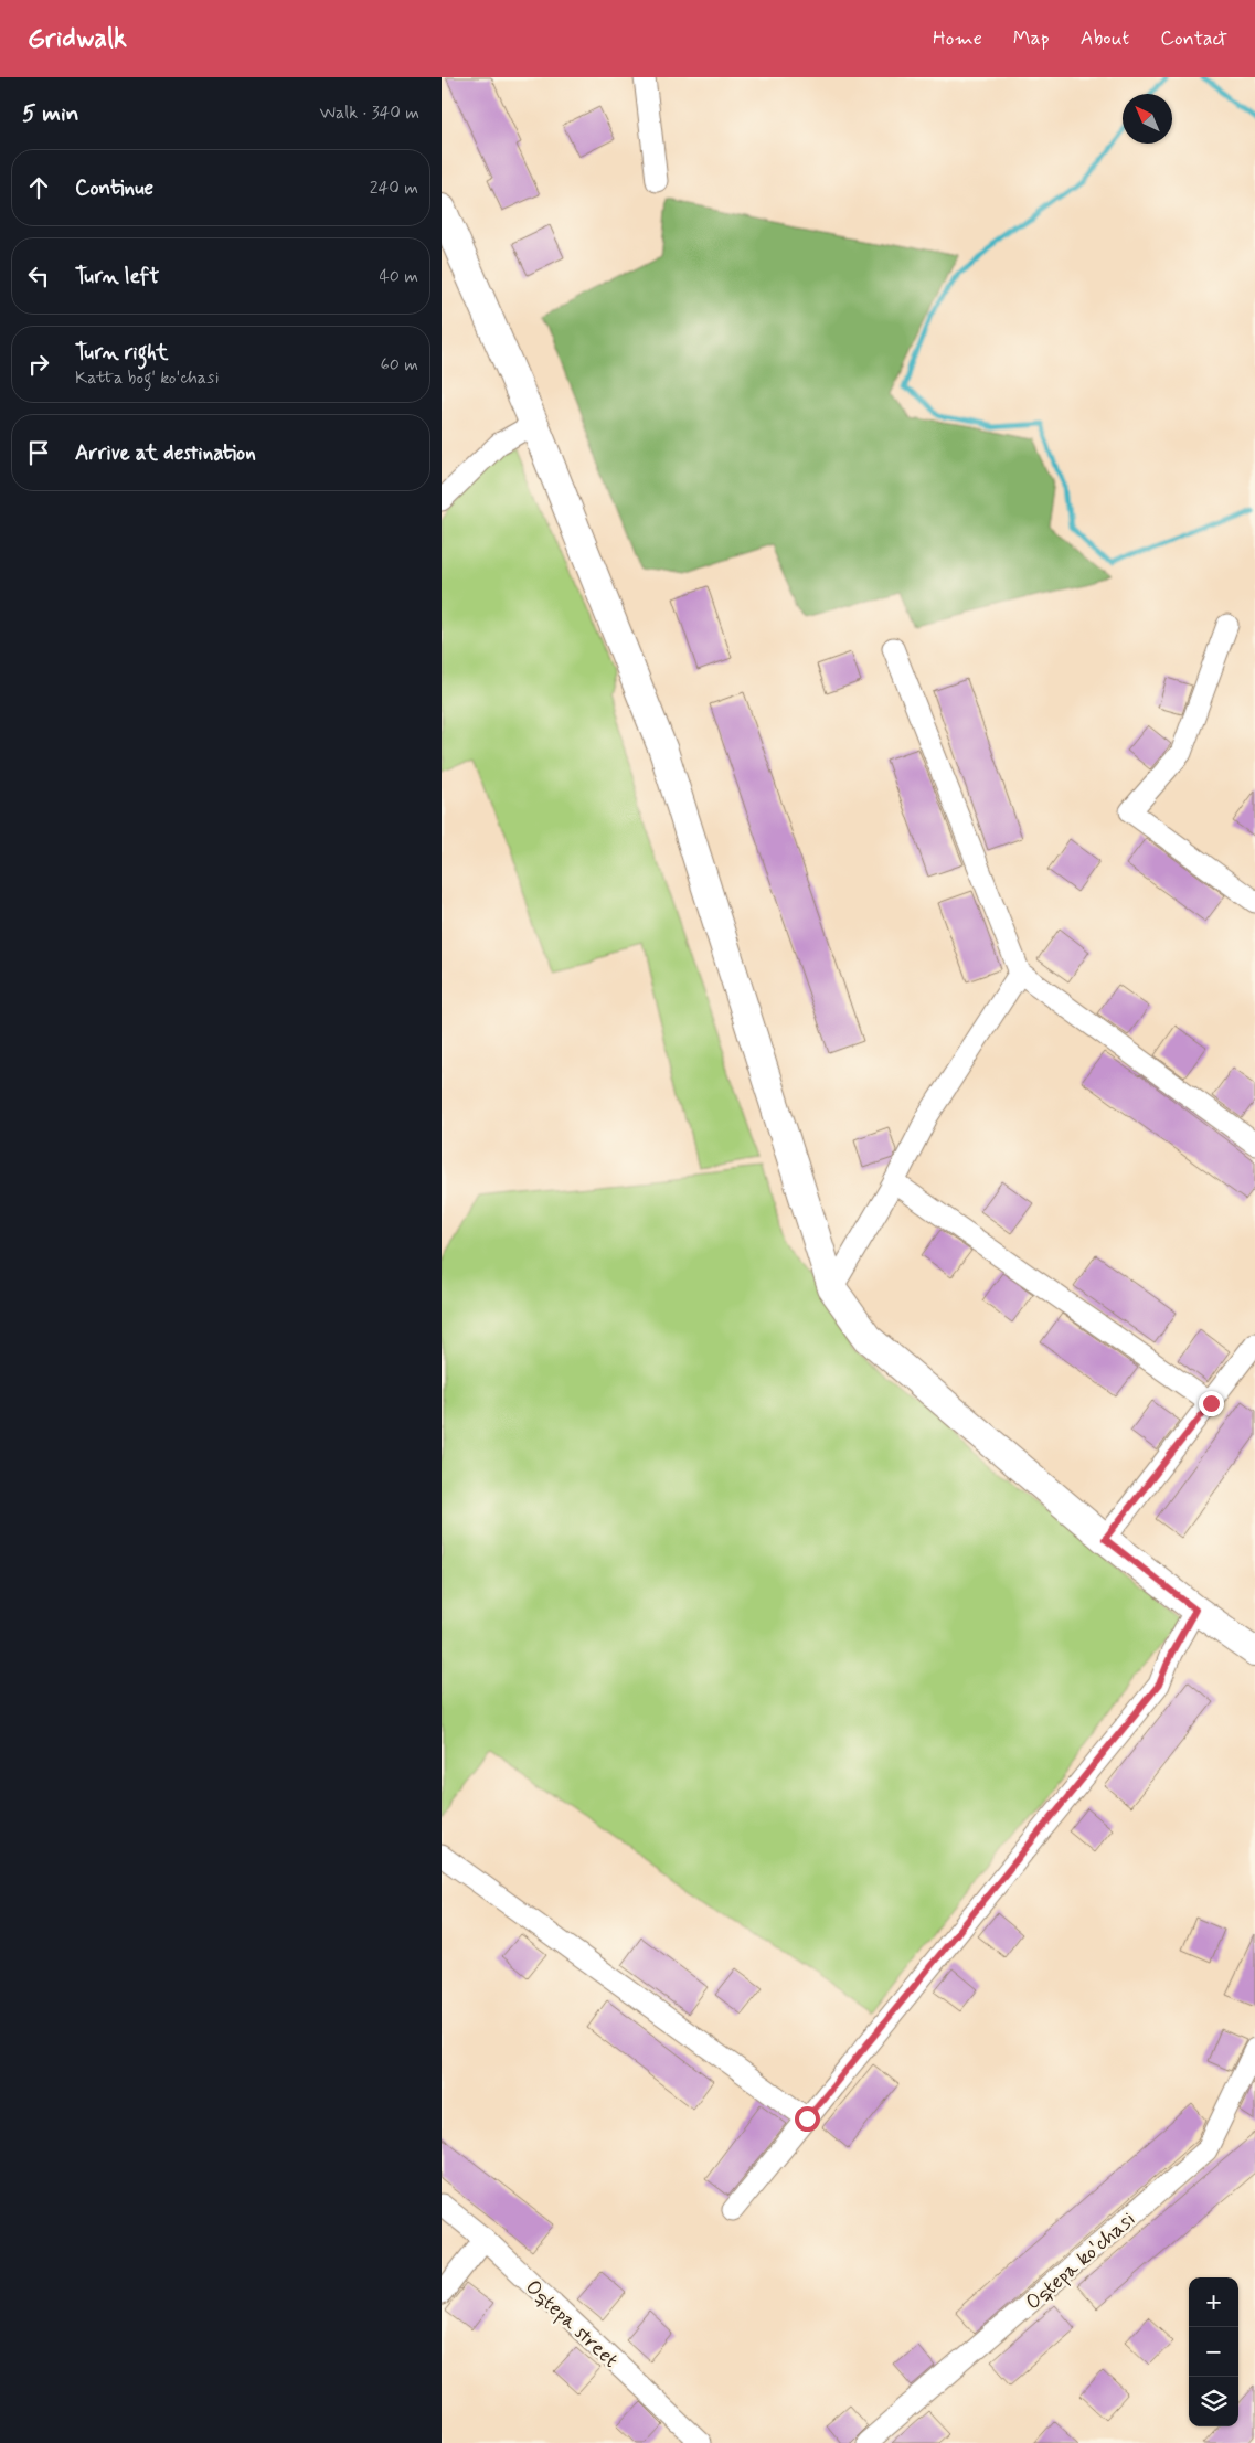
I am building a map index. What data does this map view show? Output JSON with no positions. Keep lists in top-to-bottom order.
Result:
{
  "streets": {
    "street": ["Oqtepa ko'chasi", "Oqtepa street"]
  },
  "north": "top left",
  "page": {
    "header": "Gridwalk",
    "nav": [
      "Home",
      "Map",
      "About",
      "Contact"
    ],
    "heading": ["5 min", "Walk · 340 m"],
    "list": [
      ["Continue", "240 m"],
      ["Turn left", "40 m"],
      ["Turn right", "Katta bog' ko'chasi", "60 m"],
      "Arrive at destination"
    ],
    "map_buttons": ["+", "−"]
  }
}
